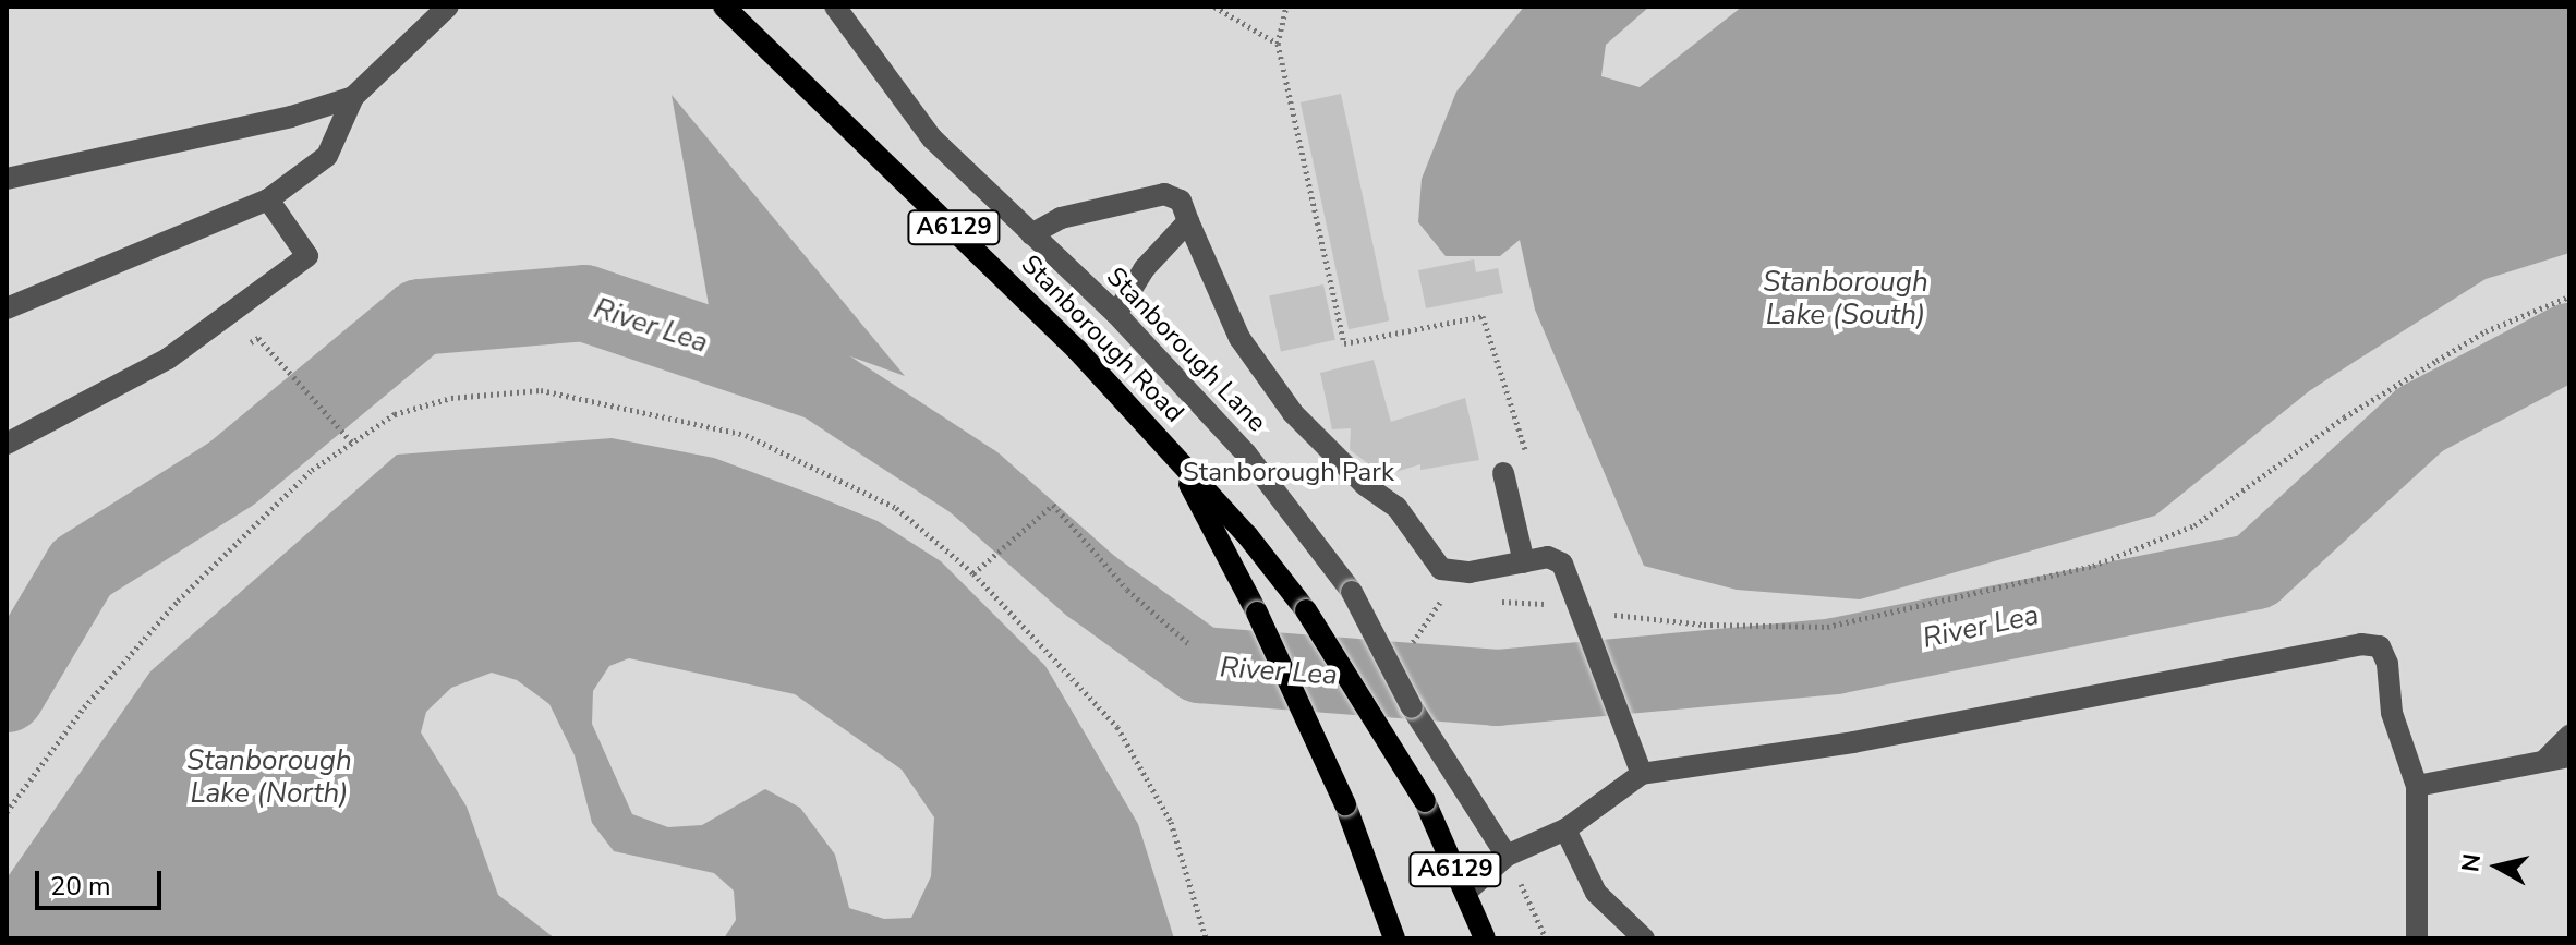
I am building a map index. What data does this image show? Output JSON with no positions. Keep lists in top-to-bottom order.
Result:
{
  "streets": {
    "main road": ["A6129", "Stanborough Road"],
    "lane": ["Stanborough Lane"]
  },
  "crossings": [
    ["A6129", "Stanborough Road"]
  ],
  "water": ["Stanborough Lake (South)", "River Lea", "Stanborough Lake (North)"],
  "parks": ["Stanborough Park"],
  "scale_bar": "20 m",
  "north": "left"
}
